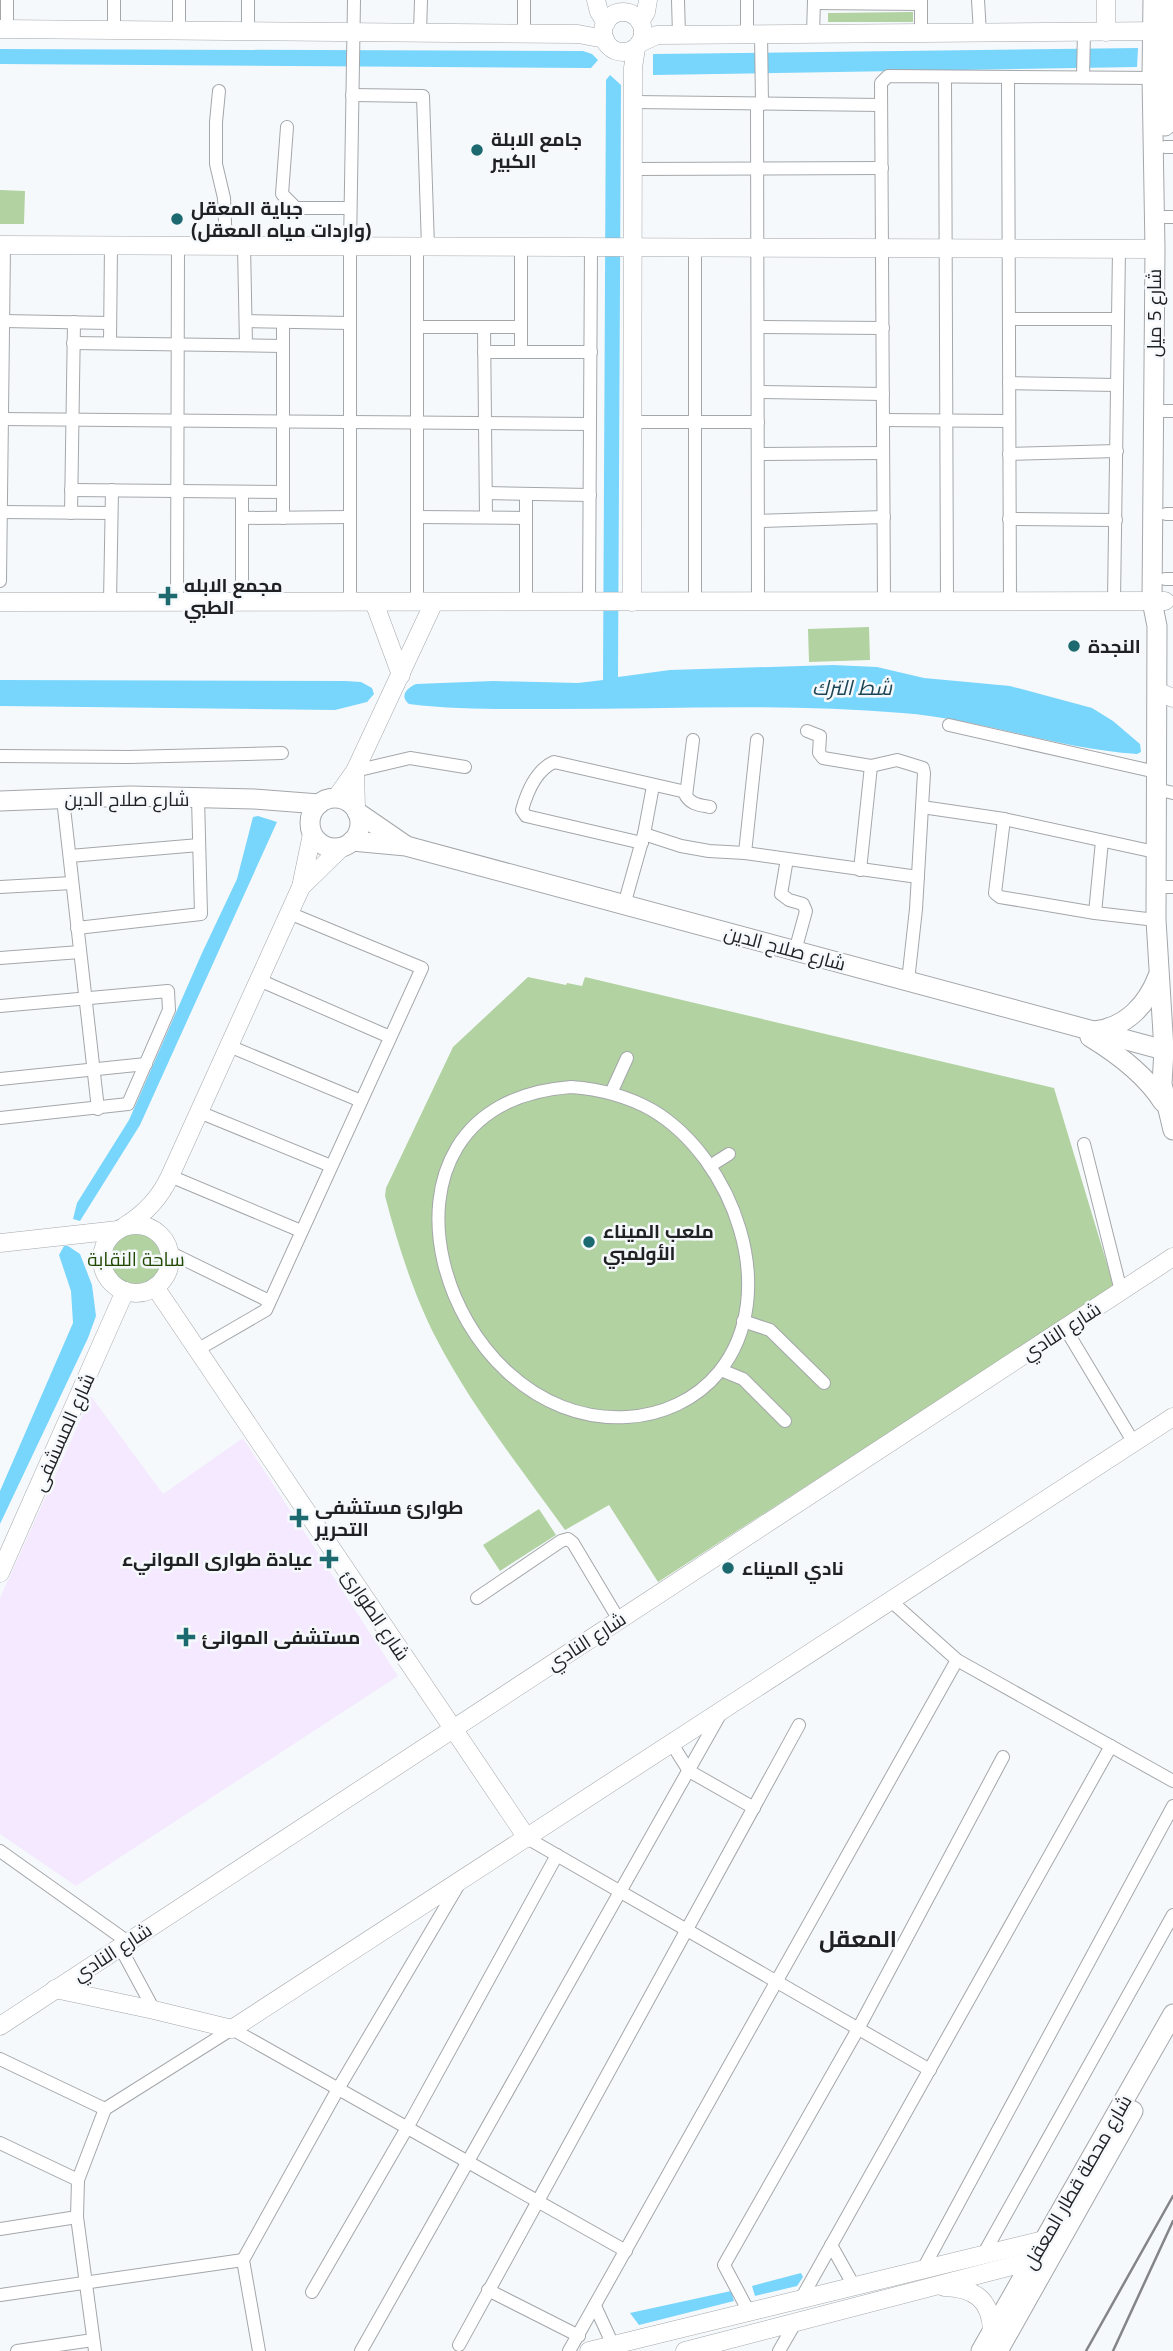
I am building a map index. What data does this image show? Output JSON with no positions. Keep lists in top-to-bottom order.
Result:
{
  "streets": {
    "main road": ["شارع 5 ميل", "شارع صلاح الدين", "شارع محطة قطار المعقل"],
    "street": ["شارع النادي", "شارع المسشفى", "شارع الطوارئ"]
  },
  "crossings": [
    ["شارع 5 ميل", "شارع صلاح الدين"],
    ["شارع النادي", "شارع الطوارئ"],
    ["شارع المسشفى", "شارع الطوارئ"]
  ],
  "districts": ["المعقل"],
  "water": ["شط الترك"],
  "parks": ["ساحة النقابة"],
  "places": {
    "other": [
      "جامع الابلة الكبير",
      "جباية المعقل (واردات مياه المعقل)",
      "النجدة",
      "ملعب الميناء الأولمبي",
      "نادي الميناء"
    ],
    "health": [
      "مجمع الابله الطبي",
      "طوارئ مستشفى التحرير",
      "عيادة طوارى الموانيء",
      "مستشفى الموانئ"
    ]
  }
}
